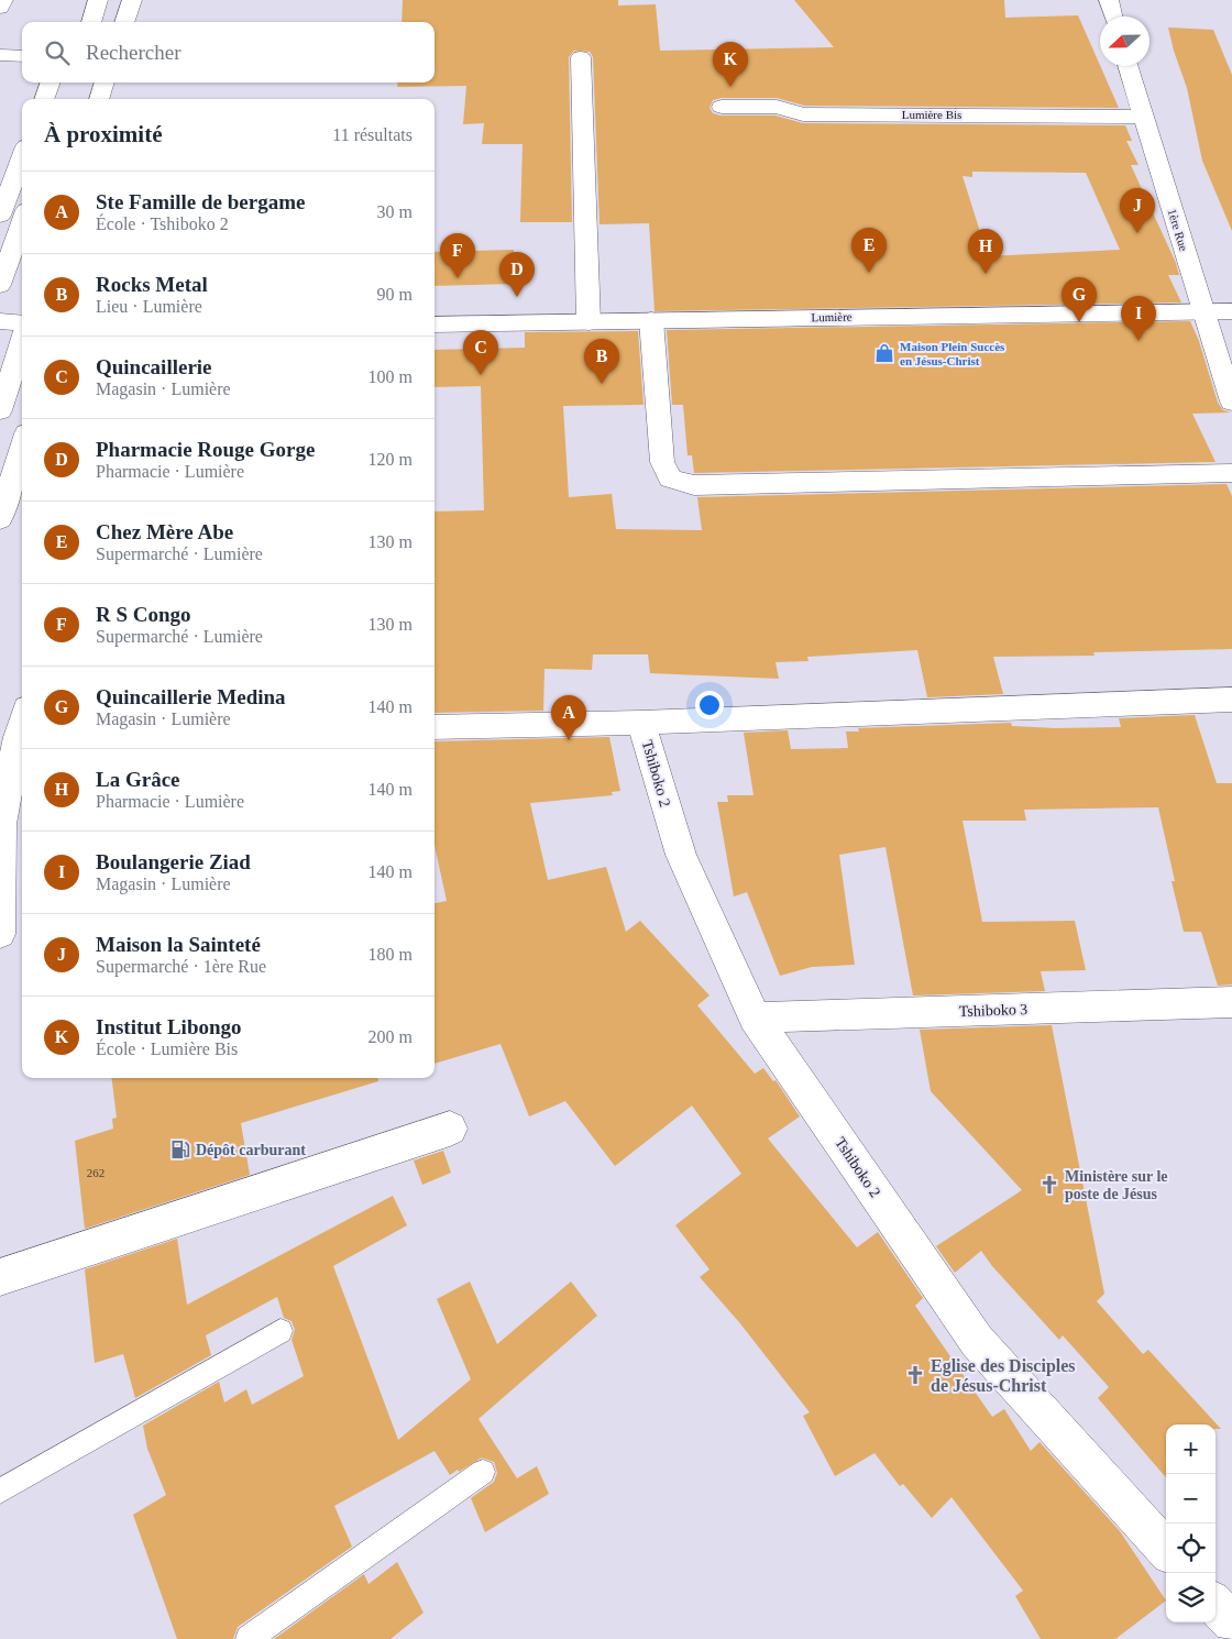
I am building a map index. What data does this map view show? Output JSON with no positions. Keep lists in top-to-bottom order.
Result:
{
  "streets": {
    "main road": [
      "Lumière Bis",
      "1ère Rue",
      "Lumière",
      "Tshiboko 2",
      "Tshiboko 3"
    ]
  },
  "crossings": [
    ["Lumière Bis", "1ère Rue"],
    ["1ère Rue", "Lumière"],
    ["Tshiboko 2", "Tshiboko 3"]
  ],
  "places": {
    "shop": ["Maison Plein Succès en Jésus-Christ"],
    "fuel station": ["Dépôt carburant"],
    "church": ["Ministère sur le poste de Jésus", "Eglise des Disciples de Jésus-Christ"]
  },
  "house_numbers": ["262"],
  "north": "left",
  "page": {
    "search": "Rechercher",
    "pins": [
      "K",
      "J",
      "E",
      "H",
      "F",
      "D",
      "G",
      "I",
      "C",
      "B",
      "A"
    ],
    "heading": ["À proximité", "11 résultats"],
    "list": [
      {
        "mark": "A",
        "name": "Ste Famille de bergame",
        "note": "École · Tshiboko 2",
        "value": "30 m"
      },
      {
        "mark": "B",
        "name": "Rocks Metal",
        "note": "Lieu · Lumière",
        "value": "90 m"
      },
      {
        "mark": "C",
        "name": "Quincaillerie",
        "note": "Magasin · Lumière",
        "value": "100 m"
      },
      {
        "mark": "D",
        "name": "Pharmacie Rouge Gorge",
        "note": "Pharmacie · Lumière",
        "value": "120 m"
      },
      {
        "mark": "E",
        "name": "Chez Mère Abe",
        "note": "Supermarché · Lumière",
        "value": "130 m"
      },
      {
        "mark": "F",
        "name": "R S Congo",
        "note": "Supermarché · Lumière",
        "value": "130 m"
      },
      {
        "mark": "G",
        "name": "Quincaillerie Medina",
        "note": "Magasin · Lumière",
        "value": "140 m"
      },
      {
        "mark": "H",
        "name": "La Grâce",
        "note": "Pharmacie · Lumière",
        "value": "140 m"
      },
      {
        "mark": "I",
        "name": "Boulangerie Ziad",
        "note": "Magasin · Lumière",
        "value": "140 m"
      },
      {
        "mark": "J",
        "name": "Maison la Sainteté",
        "note": "Supermarché · 1ère Rue",
        "value": "180 m"
      },
      {
        "mark": "K",
        "name": "Institut Libongo",
        "note": "École · Lumière Bis",
        "value": "200 m"
      }
    ],
    "map_buttons": ["+", "−"]
  }
}
